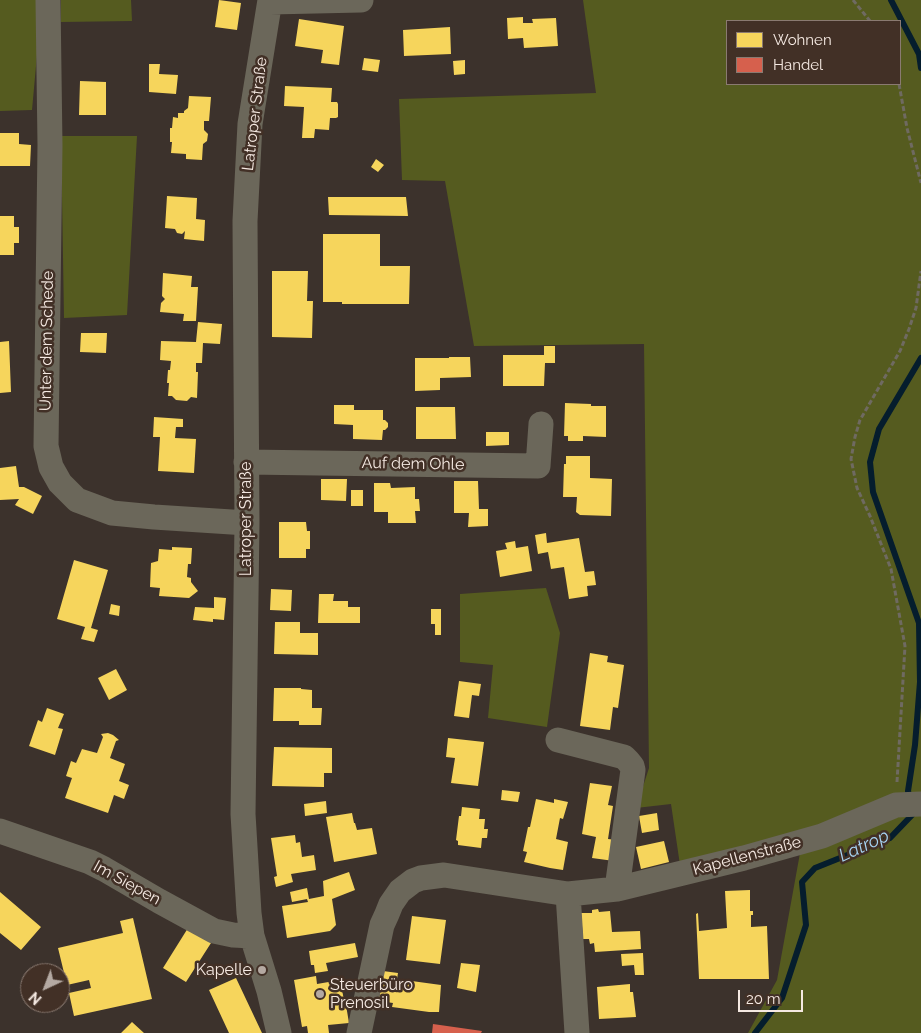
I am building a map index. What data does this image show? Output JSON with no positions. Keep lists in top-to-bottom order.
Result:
{
  "streets": {
    "street": [
      "Latroper Straße",
      "Unter dem Schede",
      "Auf dem Ohle",
      "Kapellenstraße",
      "Im Siepen"
    ]
  },
  "crossings": [
    ["Latroper Straße", "Unter dem Schede"],
    ["Latroper Straße", "Auf dem Ohle"],
    ["Latroper Straße", "Im Siepen"]
  ],
  "water": ["Latrop"],
  "places": ["Kapelle", "Steuerbüro Prenosil"],
  "legend": ["Wohnen", "Handel"],
  "scale_bar": "20 m",
  "north": "bottom left"
}
